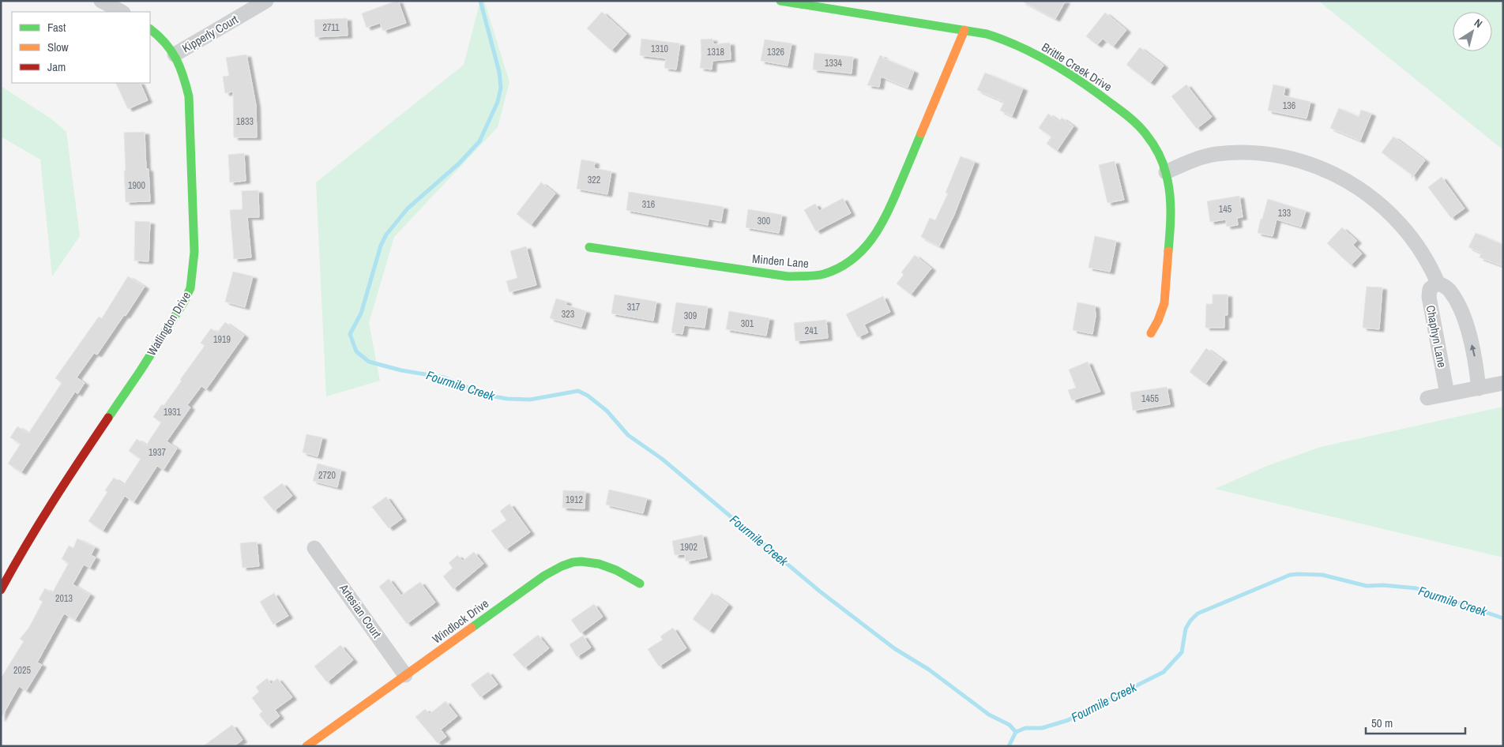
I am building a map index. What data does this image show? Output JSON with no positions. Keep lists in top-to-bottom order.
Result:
{
  "streets": {
    "street": [
      "Kipperly Court",
      "Brittle Creek Drive",
      "Minden Lane",
      "Watlington Drive",
      "Chaphyn Lane",
      "Artesian Court",
      "Windlock Drive"
    ]
  },
  "crossings": [
    ["Kipperly Court", "Watlington Drive"],
    ["Brittle Creek Drive", "Minden Lane"],
    ["Artesian Court", "Windlock Drive"]
  ],
  "water": ["Fourmile Creek"],
  "house_numbers": [
    "2711",
    "1310",
    "1318",
    "1326",
    "1334",
    "136",
    "1833",
    "322",
    "1900",
    "316",
    "145",
    "133",
    "300",
    "317",
    "323",
    "309",
    "301",
    "241",
    "1919",
    "1455",
    "1931",
    "1937",
    "2720",
    "1912",
    "1902",
    "2013",
    "2025"
  ],
  "legend": ["Fast", "Slow", "Jam"],
  "scale_bar": "50 m",
  "north": "top right"
}
